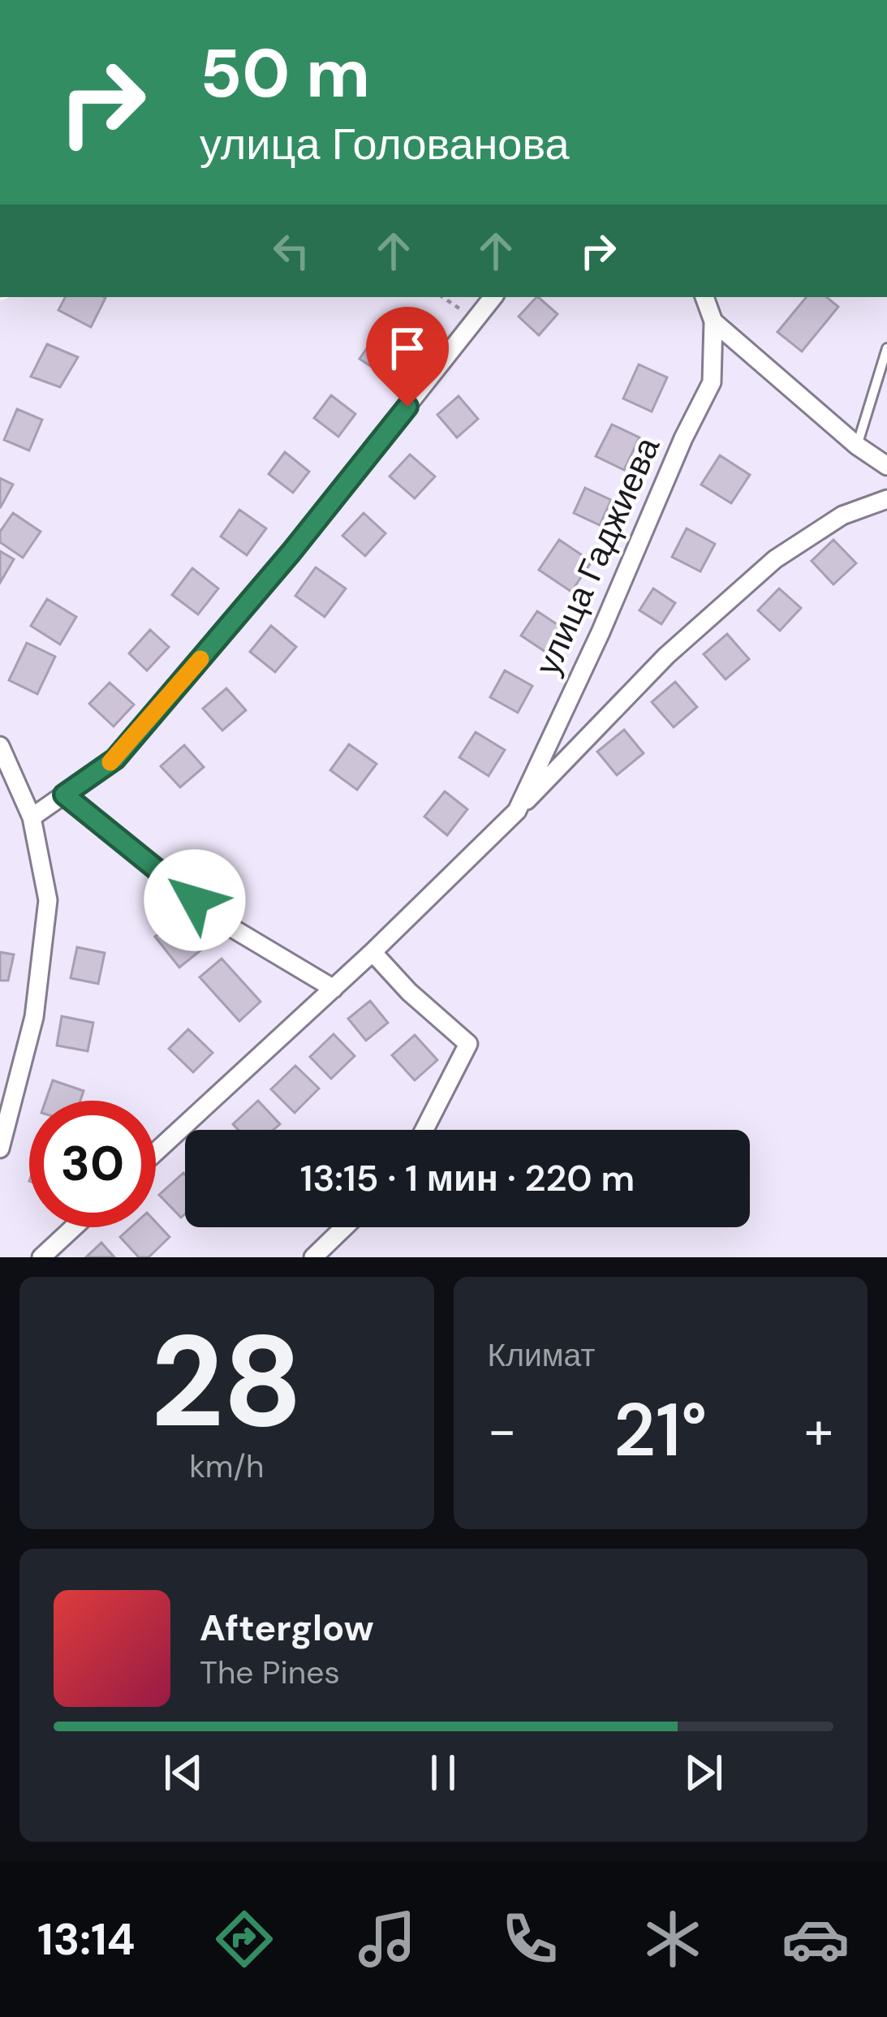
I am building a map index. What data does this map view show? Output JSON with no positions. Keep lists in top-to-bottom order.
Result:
{
  "streets": {
    "street": ["улица Гаджиева"]
  },
  "page": {
    "turn": ["50 m", "улица Голованова"],
    "limit": "30",
    "trip": "13:15 · 1 мин · 220 m",
    "tile": [
      ["28", "km/h"],
      "Климат"
    ],
    "heat": ["−", "21°", "+"],
    "song": ["Afterglow", "The Pines"],
    "tabs": "13:14"
  }
}
